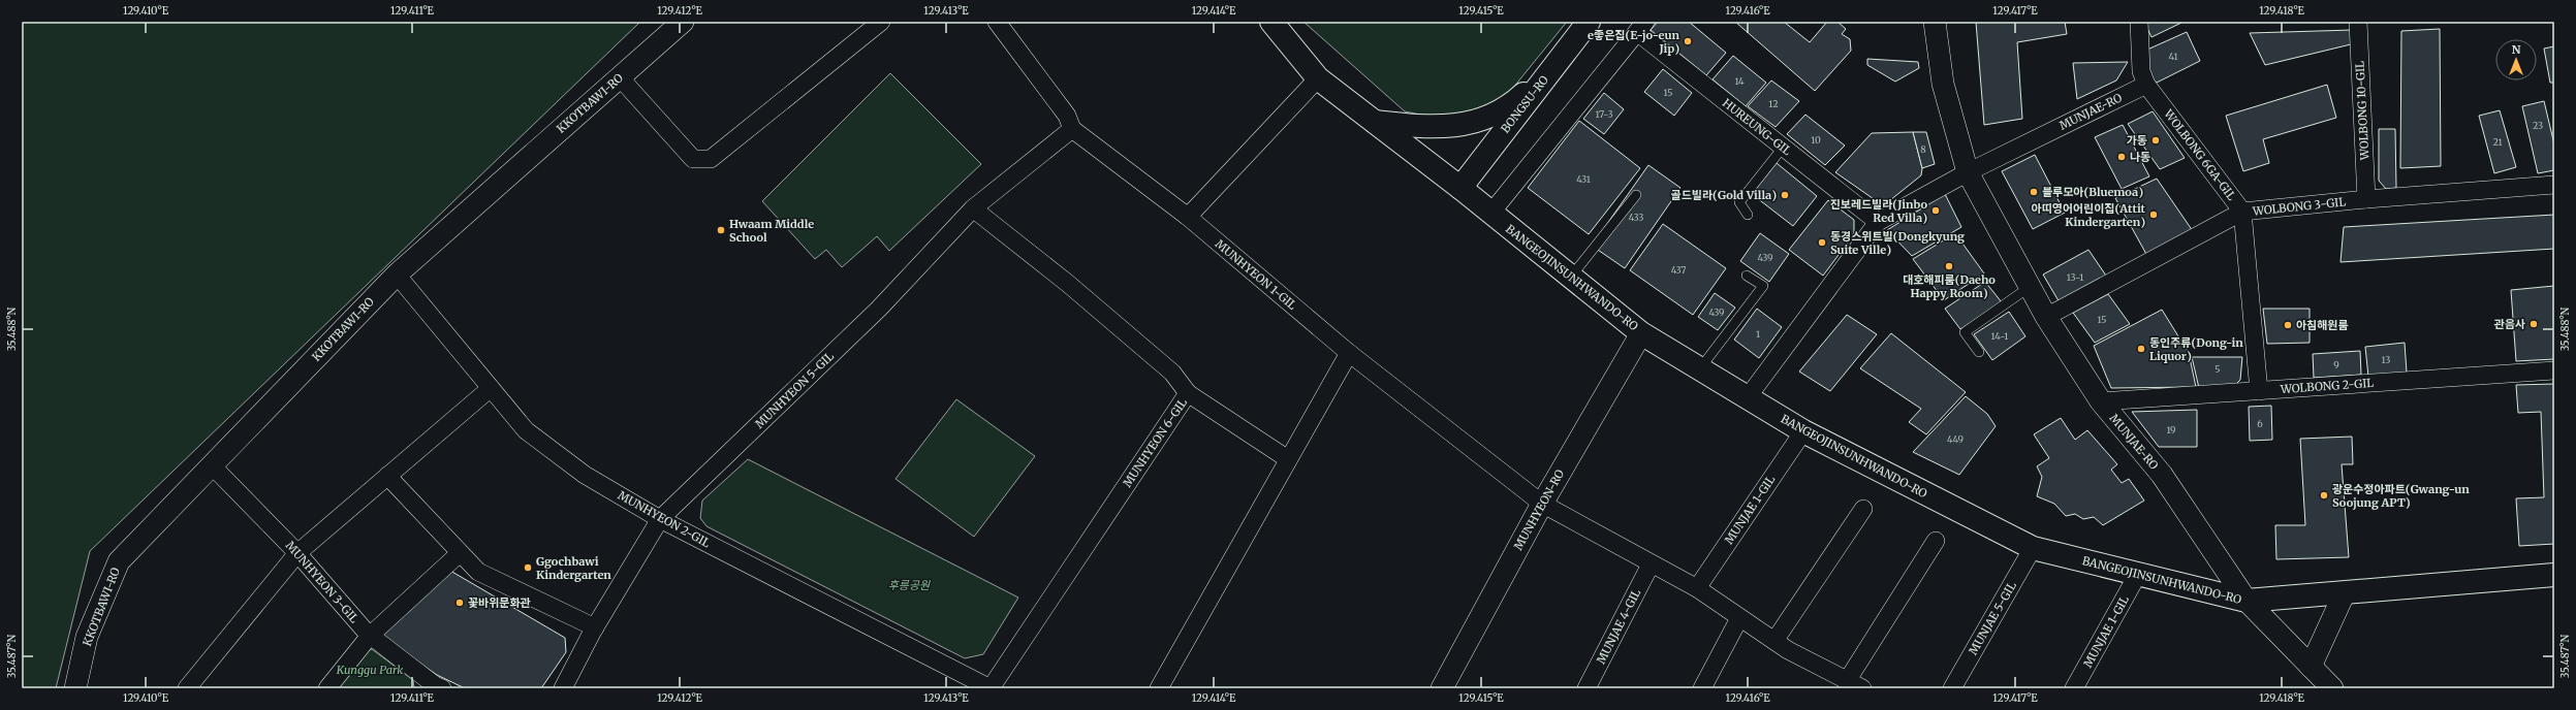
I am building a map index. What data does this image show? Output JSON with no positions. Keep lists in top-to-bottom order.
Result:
{
  "streets": {
    "main road": ["BONGSU-RO", "BANGEOJINSUNHWANDO-RO"],
    "street": [
      "KKOTBAWI-RO",
      "WOLBONG 10-GIL",
      "MUNJAE-RO",
      "HUREUNG-GIL",
      "WOLBONG 6GA-GIL",
      "WOLBONG 3-GIL",
      "MUNHYEON 1-GIL",
      "WOLBONG 2-GIL",
      "MUNHYEON 5-GIL",
      "MUNHYEON 6-GIL",
      "MUNHYEON-RO",
      "MUNJAE 1-GIL",
      "MUNHYEON 2-GIL",
      "MUNHYEON 3-GIL",
      "MUNJAE 5-GIL",
      "MUNJAE 4-GIL"
    ]
  },
  "crossings": [
    ["KKOTBAWI-RO", "MUNHYEON 2-GIL"],
    ["KKOTBAWI-RO", "MUNHYEON 3-GIL"],
    ["BONGSU-RO", "BANGEOJINSUNHWANDO-RO"],
    ["WOLBONG 10-GIL", "WOLBONG 3-GIL"],
    ["MUNJAE-RO", "WOLBONG 6GA-GIL"],
    ["MUNJAE-RO", "WOLBONG 3-GIL"],
    ["MUNJAE-RO", "BANGEOJINSUNHWANDO-RO"],
    ["MUNJAE-RO", "WOLBONG 2-GIL"],
    ["HUREUNG-GIL", "BANGEOJINSUNHWANDO-RO"],
    ["WOLBONG 6GA-GIL", "WOLBONG 3-GIL"],
    ["WOLBONG 6GA-GIL", "WOLBONG 2-GIL"],
    ["MUNHYEON 1-GIL", "MUNHYEON 5-GIL"],
    ["MUNHYEON 1-GIL", "MUNHYEON-RO"],
    ["BANGEOJINSUNHWANDO-RO", "MUNHYEON-RO"],
    ["BANGEOJINSUNHWANDO-RO", "MUNJAE 1-GIL"],
    ["BANGEOJINSUNHWANDO-RO", "MUNJAE 5-GIL"],
    ["MUNHYEON 5-GIL", "MUNHYEON 6-GIL"],
    ["MUNHYEON 5-GIL", "MUNHYEON 2-GIL"],
    ["MUNHYEON 6-GIL", "MUNHYEON 2-GIL"]
  ],
  "parks": ["후릉공원", "Kunggu Park"],
  "places": [
    "e좋은집(E-jo-eun Jip)",
    "가동",
    "나동",
    "블루모아(Bluemoa)",
    "골드빌라(Gold Villa)",
    "진보레드빌라(Jinbo Red Villa)",
    "아띠영어어린이집(Attit Kindergarten)",
    "Hwaam Middle School",
    "동경스위트빌(Dongkyung Suite Ville)",
    "대호해피룸(Daeho Happy Room)",
    "관음사",
    "아침해원룸",
    "동인주류(Dong-in Liquor)",
    "광운수정아파트(Gwang-un Soojung APT)",
    "Ggochbawi Kindergarten",
    "꽃바위문화관"
  ],
  "house_numbers": [
    "41",
    "14",
    "15",
    "12",
    "17-3",
    "23",
    "10",
    "21",
    "8",
    "431",
    "433",
    "439",
    "437",
    "13-1",
    "439",
    "15",
    "1",
    "14-1",
    "13",
    "9",
    "5",
    "6",
    "19",
    "449"
  ],
  "north": "top",
  "coordinates": [
    "129.410°E",
    "129.411°E",
    "129.412°E",
    "129.413°E",
    "129.414°E",
    "129.415°E",
    "129.416°E",
    "129.417°E",
    "129.418°E",
    "35.488°N",
    "35.487°N"
  ]
}
